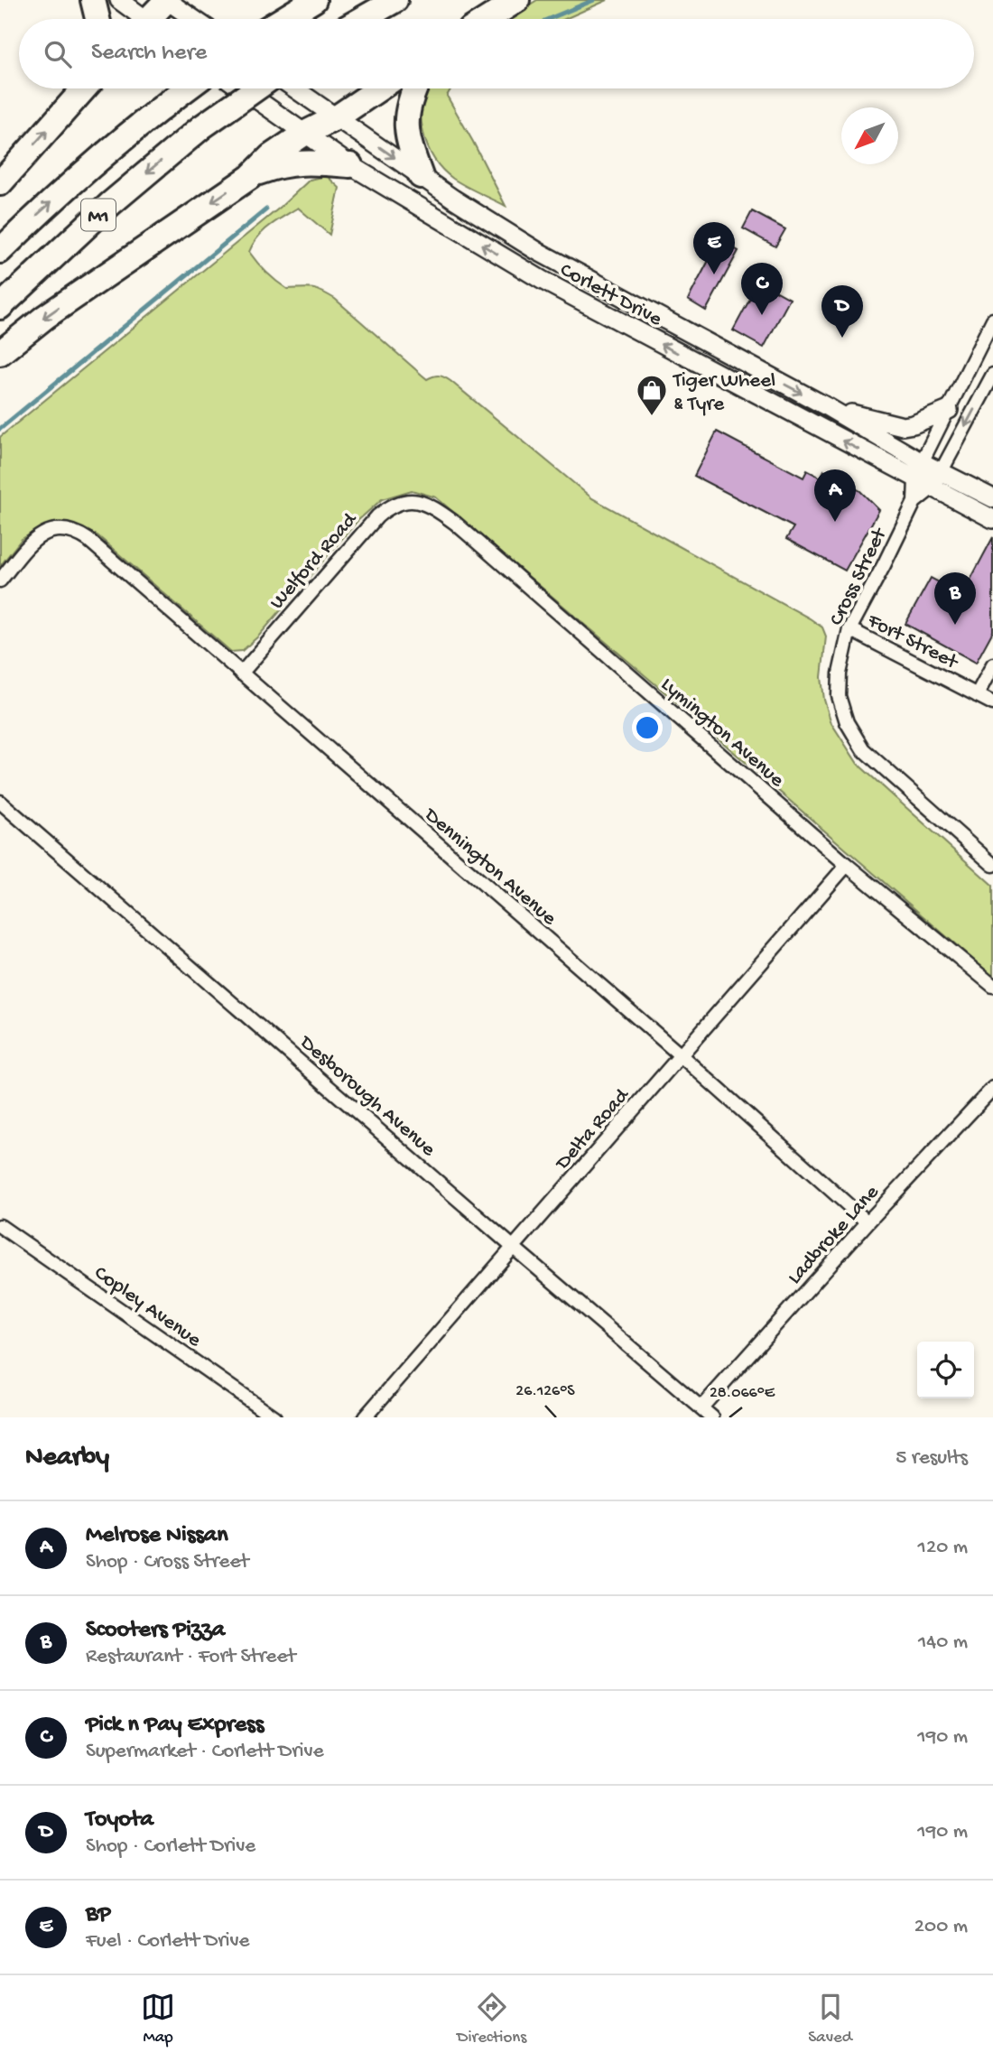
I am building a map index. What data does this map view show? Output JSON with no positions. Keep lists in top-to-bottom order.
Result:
{
  "streets": {
    "highway": ["M1"],
    "main road": ["Corlett Drive"],
    "street": [
      "Welford Road",
      "Cross Street",
      "Fort Street",
      "Lymington Avenue",
      "Dennington Avenue",
      "Desborough Avenue",
      "Delta Road",
      "Ladbroke Lane",
      "Copley Avenue"
    ]
  },
  "crossings": [
    ["Corlett Drive", "Cross Street"],
    ["Welford Road", "Lymington Avenue"],
    ["Welford Road", "Dennington Avenue"],
    ["Cross Street", "Fort Street"],
    ["Lymington Avenue", "Delta Road"],
    ["Dennington Avenue", "Delta Road"],
    ["Dennington Avenue", "Ladbroke Lane"],
    ["Desborough Avenue", "Delta Road"],
    ["Desborough Avenue", "Ladbroke Lane"]
  ],
  "places": {
    "shop": ["Tiger Wheel & Tyre"]
  },
  "north": "bottom left",
  "page": {
    "search": "Search here",
    "pins": [
      "E",
      "C",
      "D",
      "A",
      "B"
    ],
    "heading": ["Nearby", "5 results"],
    "list": [
      {
        "mark": "A",
        "name": "Melrose Nissan",
        "note": "Shop · Cross Street",
        "value": "120 m"
      },
      {
        "mark": "B",
        "name": "Scooters Pizza",
        "note": "Restaurant · Fort Street",
        "value": "140 m"
      },
      {
        "mark": "C",
        "name": "Pick n Pay Express",
        "note": "Supermarket · Corlett Drive",
        "value": "190 m"
      },
      {
        "mark": "D",
        "name": "Toyota",
        "note": "Shop · Corlett Drive",
        "value": "190 m"
      },
      {
        "mark": "E",
        "name": "BP",
        "note": "Fuel · Corlett Drive",
        "value": "200 m"
      }
    ],
    "nav": ["Map", "Directions", "Saved"]
  },
  "coordinates": ["26.126°S", "28.066°E"]
}
